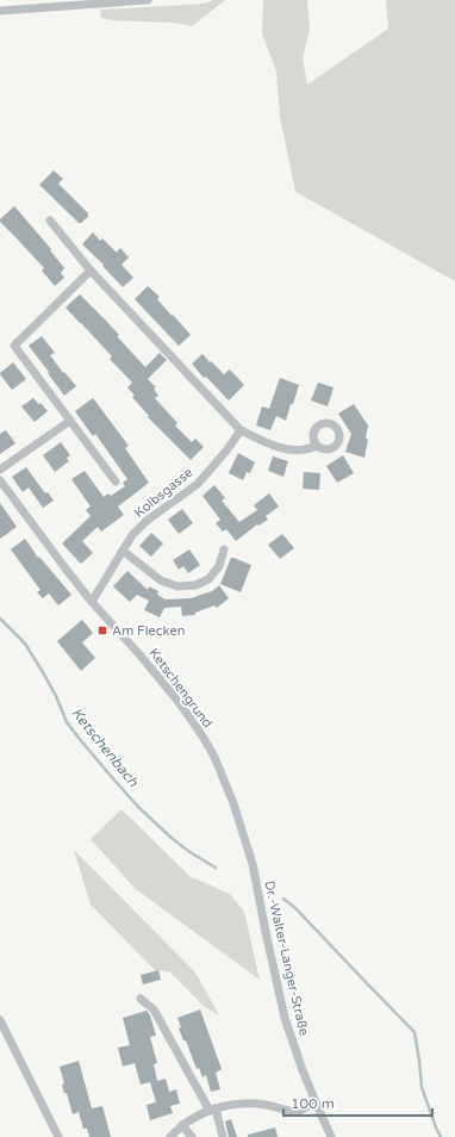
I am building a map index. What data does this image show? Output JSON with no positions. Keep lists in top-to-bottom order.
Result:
{
  "streets": {
    "street": ["Kolbsgasse", "Ketschengrund", "Dr.-Walter-Langer-Straße"]
  },
  "crossings": [
    ["Kolbsgasse", "Ketschengrund"],
    ["Ketschengrund", "Dr.-Walter-Langer-Straße"]
  ],
  "water": ["Ketschenbach"],
  "places": {
    "transit": ["Am Flecken"]
  },
  "scale_bar": "100 m"
}
